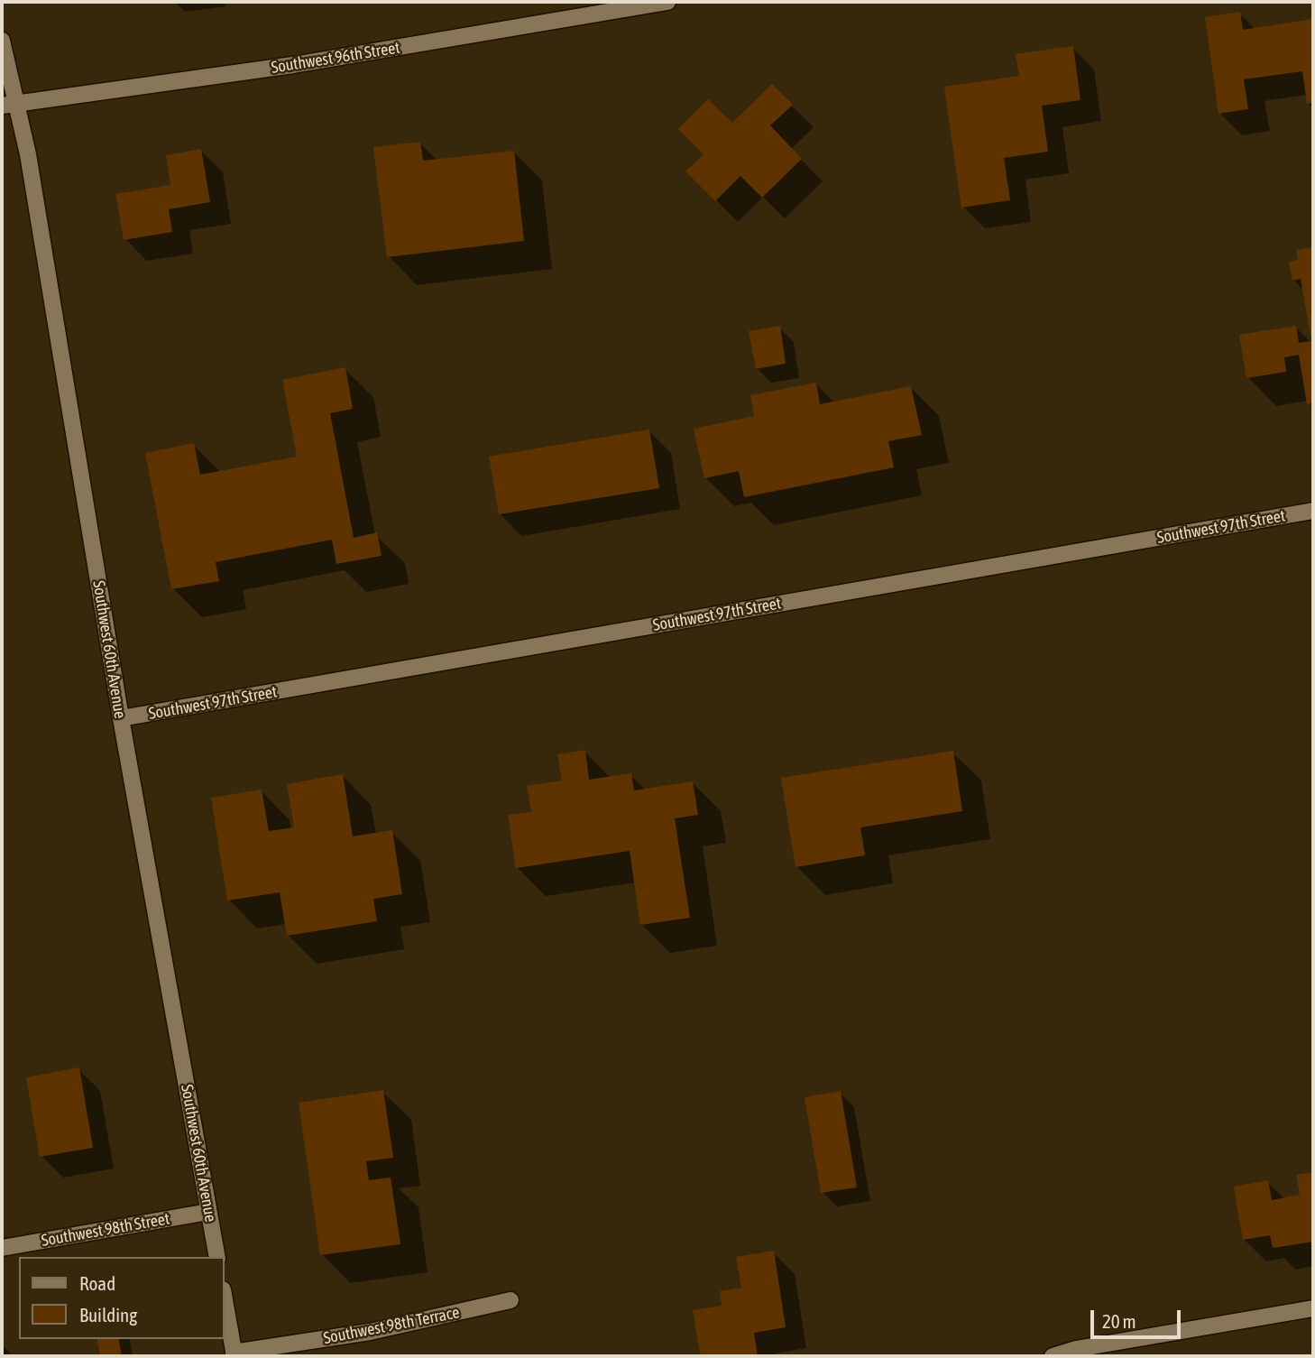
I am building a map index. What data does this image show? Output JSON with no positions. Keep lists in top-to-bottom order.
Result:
{
  "streets": {
    "street": [
      "Southwest 96th Street",
      "Southwest 97th Street",
      "Southwest 60th Avenue",
      "Southwest 98th Street",
      "Southwest 98th Terrace"
    ]
  },
  "crossings": [
    ["Southwest 96th Street", "Southwest 60th Avenue"],
    ["Southwest 97th Street", "Southwest 60th Avenue"],
    ["Southwest 60th Avenue", "Southwest 98th Street"]
  ],
  "legend": ["Road", "Building"],
  "scale_bar": "20 m"
}
